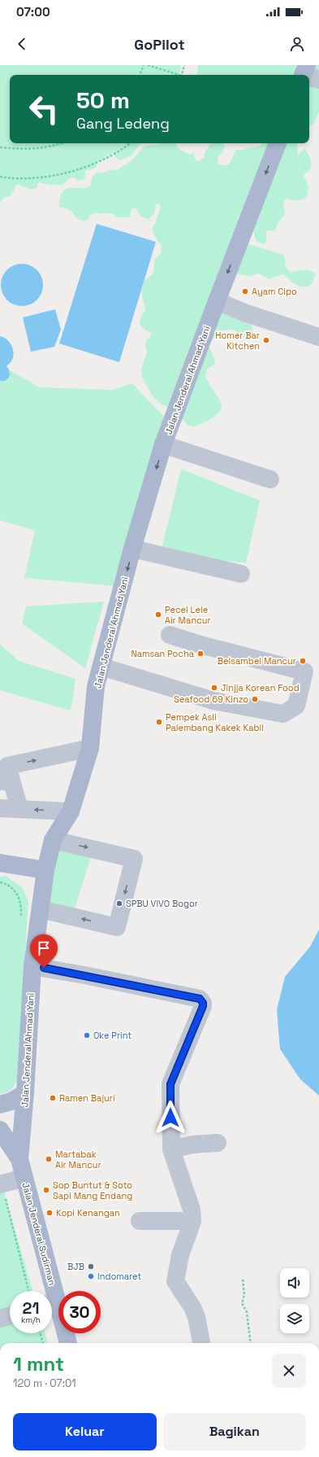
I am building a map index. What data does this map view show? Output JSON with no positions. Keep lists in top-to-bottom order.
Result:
{
  "streets": {
    "main road": ["Jalan Jenderal Ahmad Yani", "Jalan Jenderal Sudirman"]
  },
  "crossings": [
    ["Jalan Jenderal Ahmad Yani", "Jalan Jenderal Sudirman"]
  ],
  "one_way": ["Jalan Jenderal Ahmad Yani"],
  "places": [
    "Ayam Cipo",
    "Homer Bar Kitchen",
    "Pecel Lele Air Mancur",
    "Namsan Pocha",
    "Belsambel Mancur",
    "Jinjja Korean Food",
    "Seafood 69 Kinzo",
    "Pempek Asli Palembang Kakek Kabil",
    "SPBU VIVO Bogor",
    "Oke Print",
    "Ramen Bajuri",
    "Martabak Air Mancur",
    "Sop Buntut & Soto Sapi Mang Endang",
    "Kopi Kenangan",
    "BJB",
    "Indomaret"
  ],
  "page": {
    "status": "07:00",
    "header": "GoPilot",
    "turn": ["50 m", "Gang Ledeng"],
    "speed": "21 km/h",
    "limit": "30",
    "heading": ["1 mnt", "120 m · 07:01"],
    "buttons": ["Keluar", "Bagikan"]
  }
}
